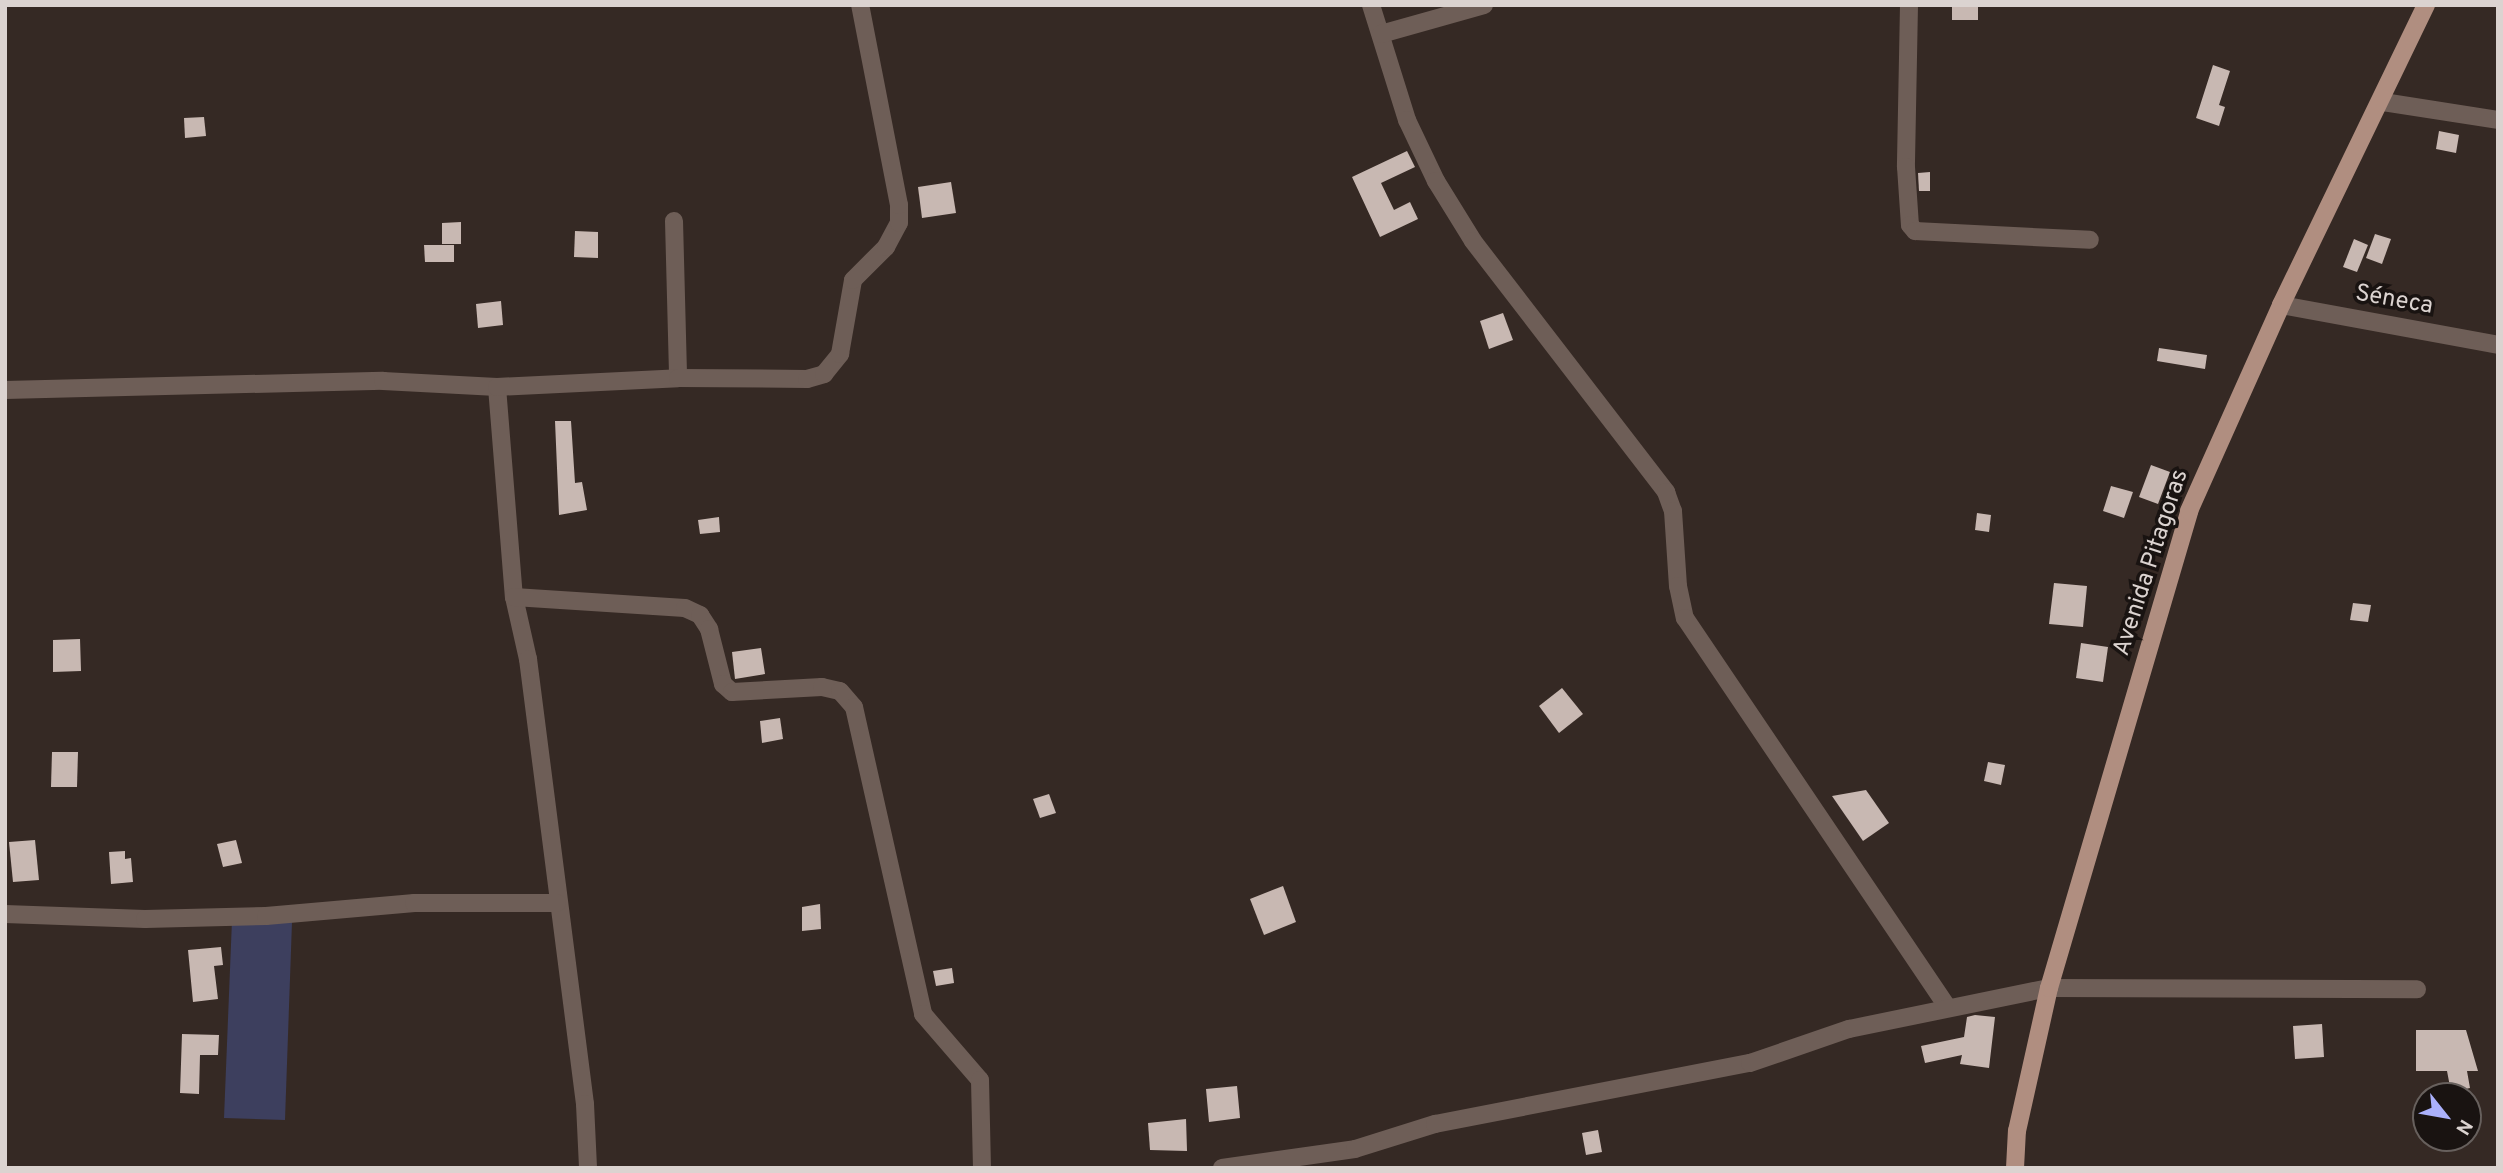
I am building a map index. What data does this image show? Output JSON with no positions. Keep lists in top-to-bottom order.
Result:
{
  "streets": {
    "main road": ["Avenida Pitagoras"],
    "street": ["Séneca"]
  },
  "crossings": [
    ["Séneca", "Avenida Pitagoras"]
  ],
  "north": "bottom right"
}
